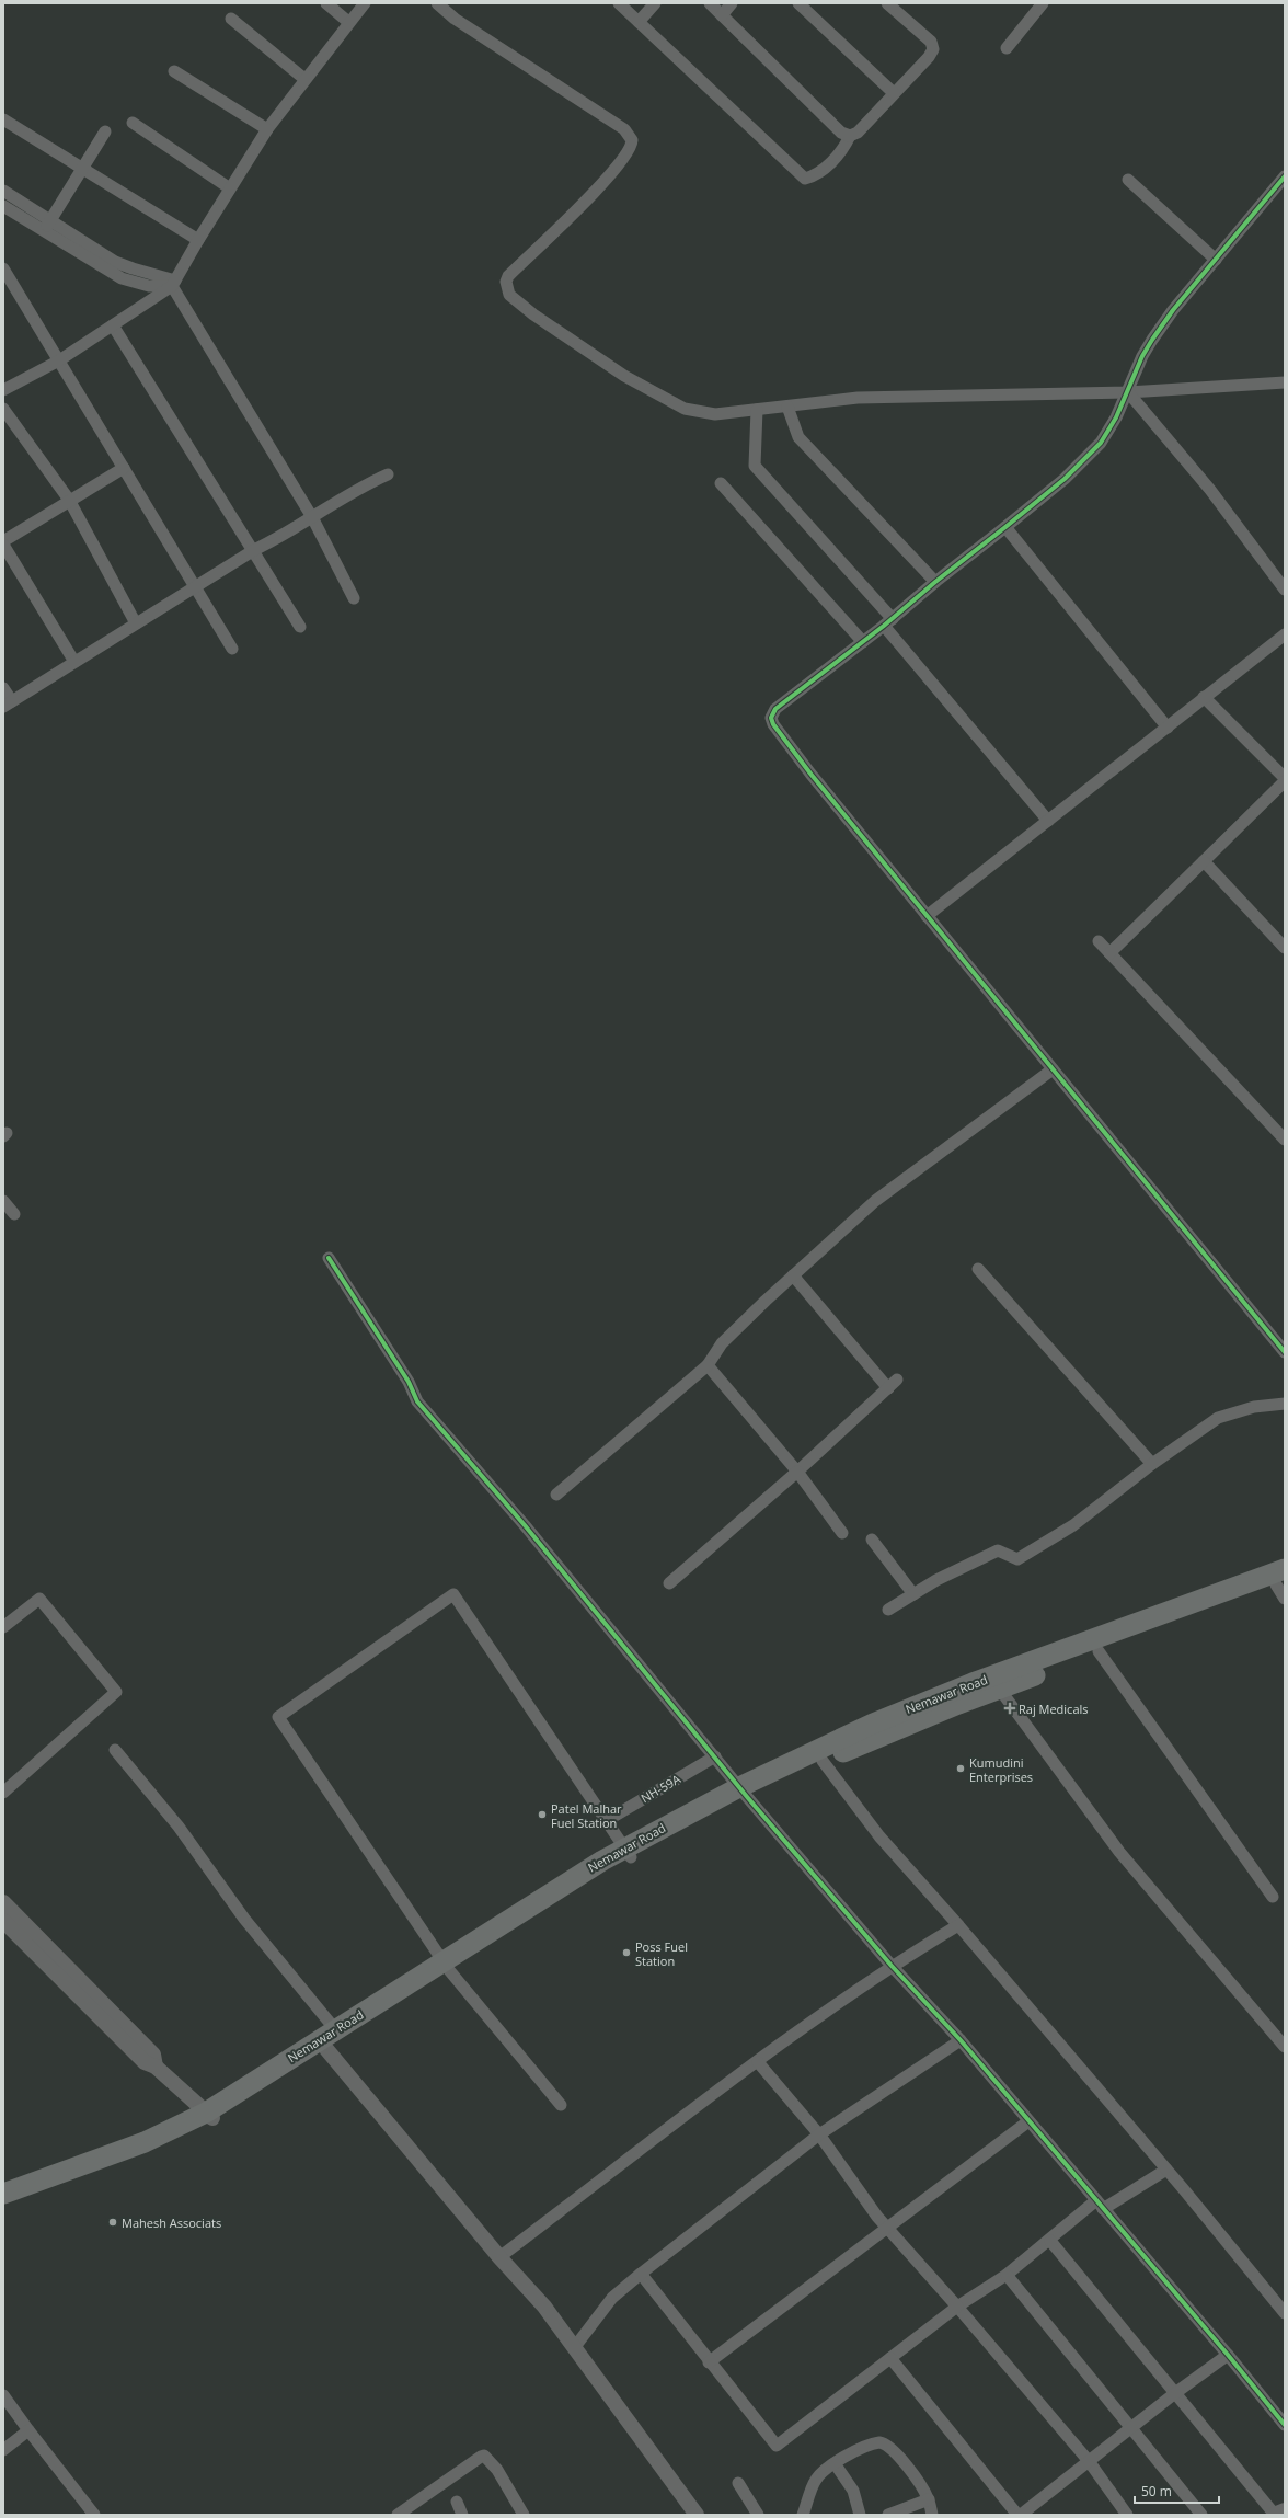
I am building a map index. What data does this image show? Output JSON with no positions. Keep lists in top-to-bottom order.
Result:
{
  "streets": {
    "highway": ["Nemawar Road"],
    "street": ["NH-59A"]
  },
  "places": {
    "health": ["Raj Medicals"],
    "other": [
      "Kumudini Enterprises",
      "Patel Malhar Fuel Station",
      "Poss Fuel Station",
      "Mahesh Associats"
    ]
  },
  "scale_bar": "50 m"
}
